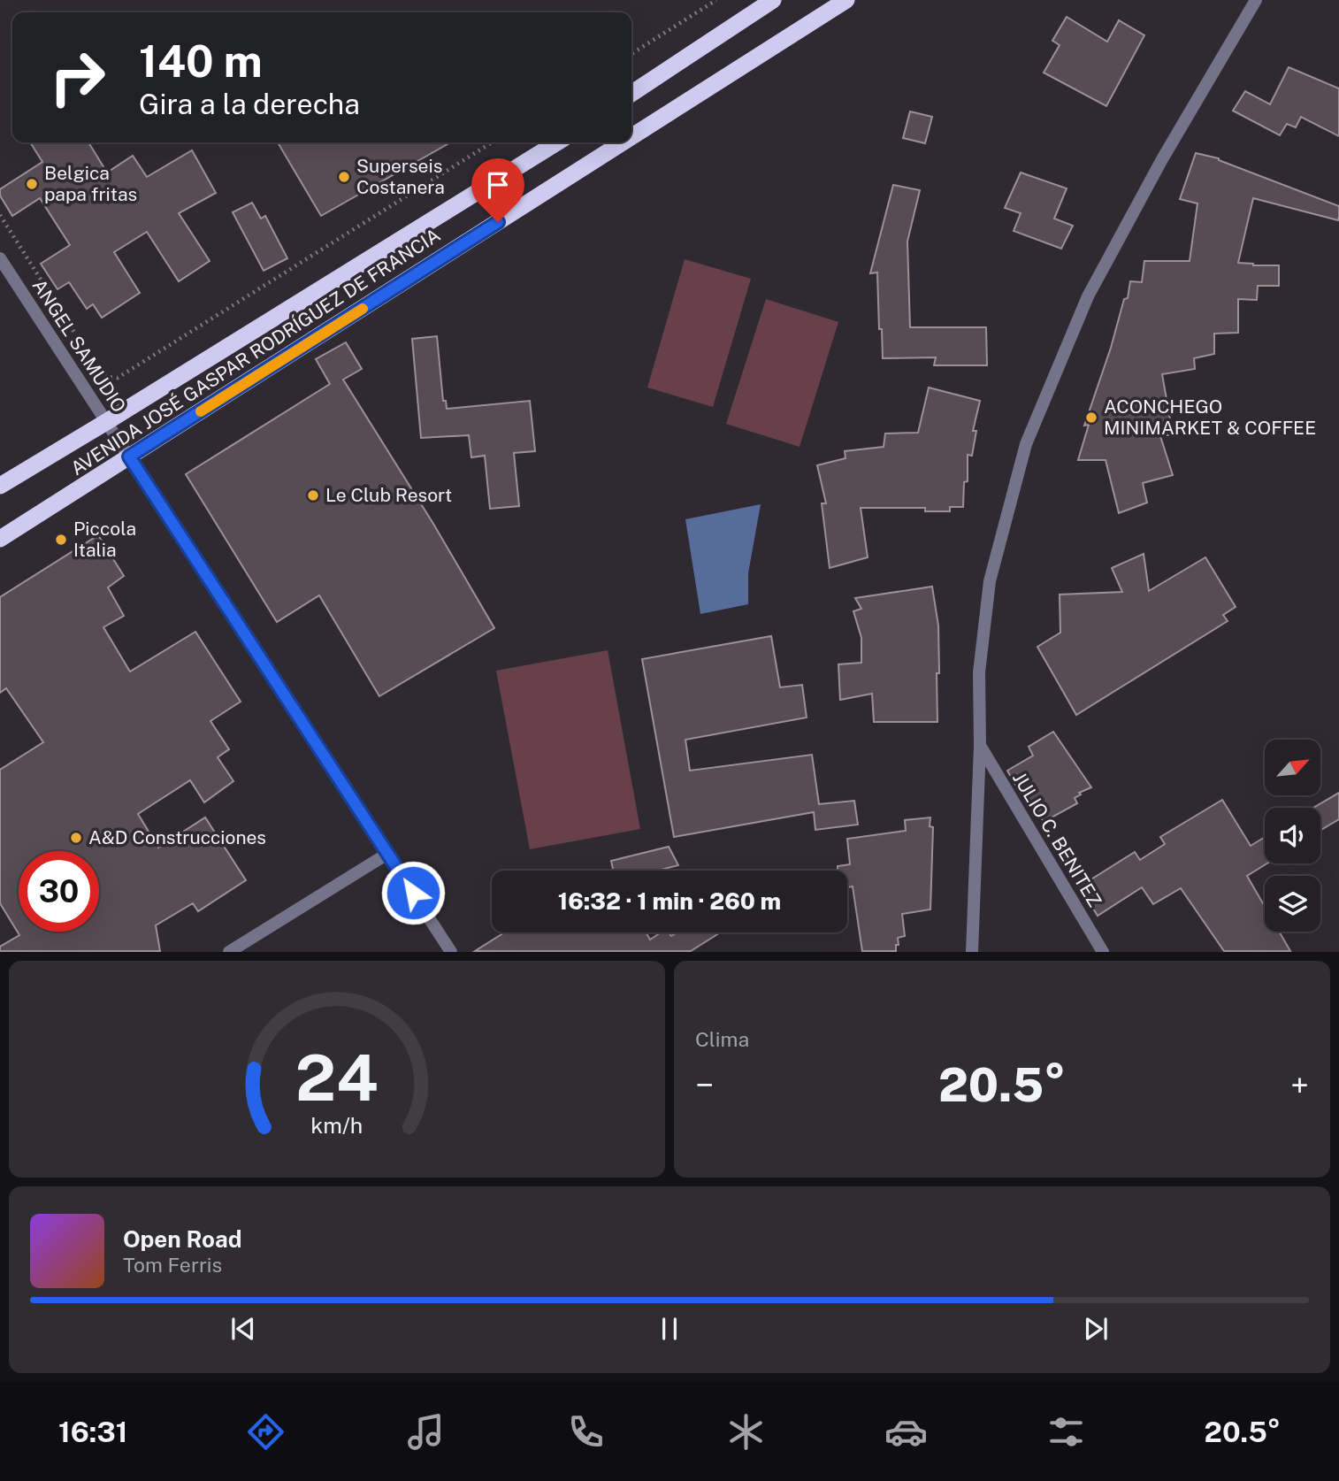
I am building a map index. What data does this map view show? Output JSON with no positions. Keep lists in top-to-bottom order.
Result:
{
  "streets": {
    "highway": ["AVENIDA JOSÉ GASPAR RODRÍGUEZ DE FRANCIA"],
    "street": ["ANGEL SAMUDIO", "JULIO C. BENITEZ"]
  },
  "crossings": [
    ["ANGEL SAMUDIO", "AVENIDA JOSÉ GASPAR RODRÍGUEZ DE FRANCIA"]
  ],
  "places": [
    "Superseis Costanera",
    "Belgica papa fritas",
    "ACONCHEGO MINIMARKET & COFFEE",
    "Le Club Resort",
    "Piccola Italia",
    "A&D Construcciones"
  ],
  "north": "top right",
  "page": {
    "turn": ["140 m", "Gira a la derecha"],
    "limit": "30",
    "trip": "16:32 · 1 min · 260 m",
    "tile": "Clima",
    "heat": ["−", "20.5°", "+"],
    "song": ["Open Road", "Tom Ferris"],
    "tabs": ["16:31", "20.5°"],
    "gauge": ["24", "km/h"]
  }
}
